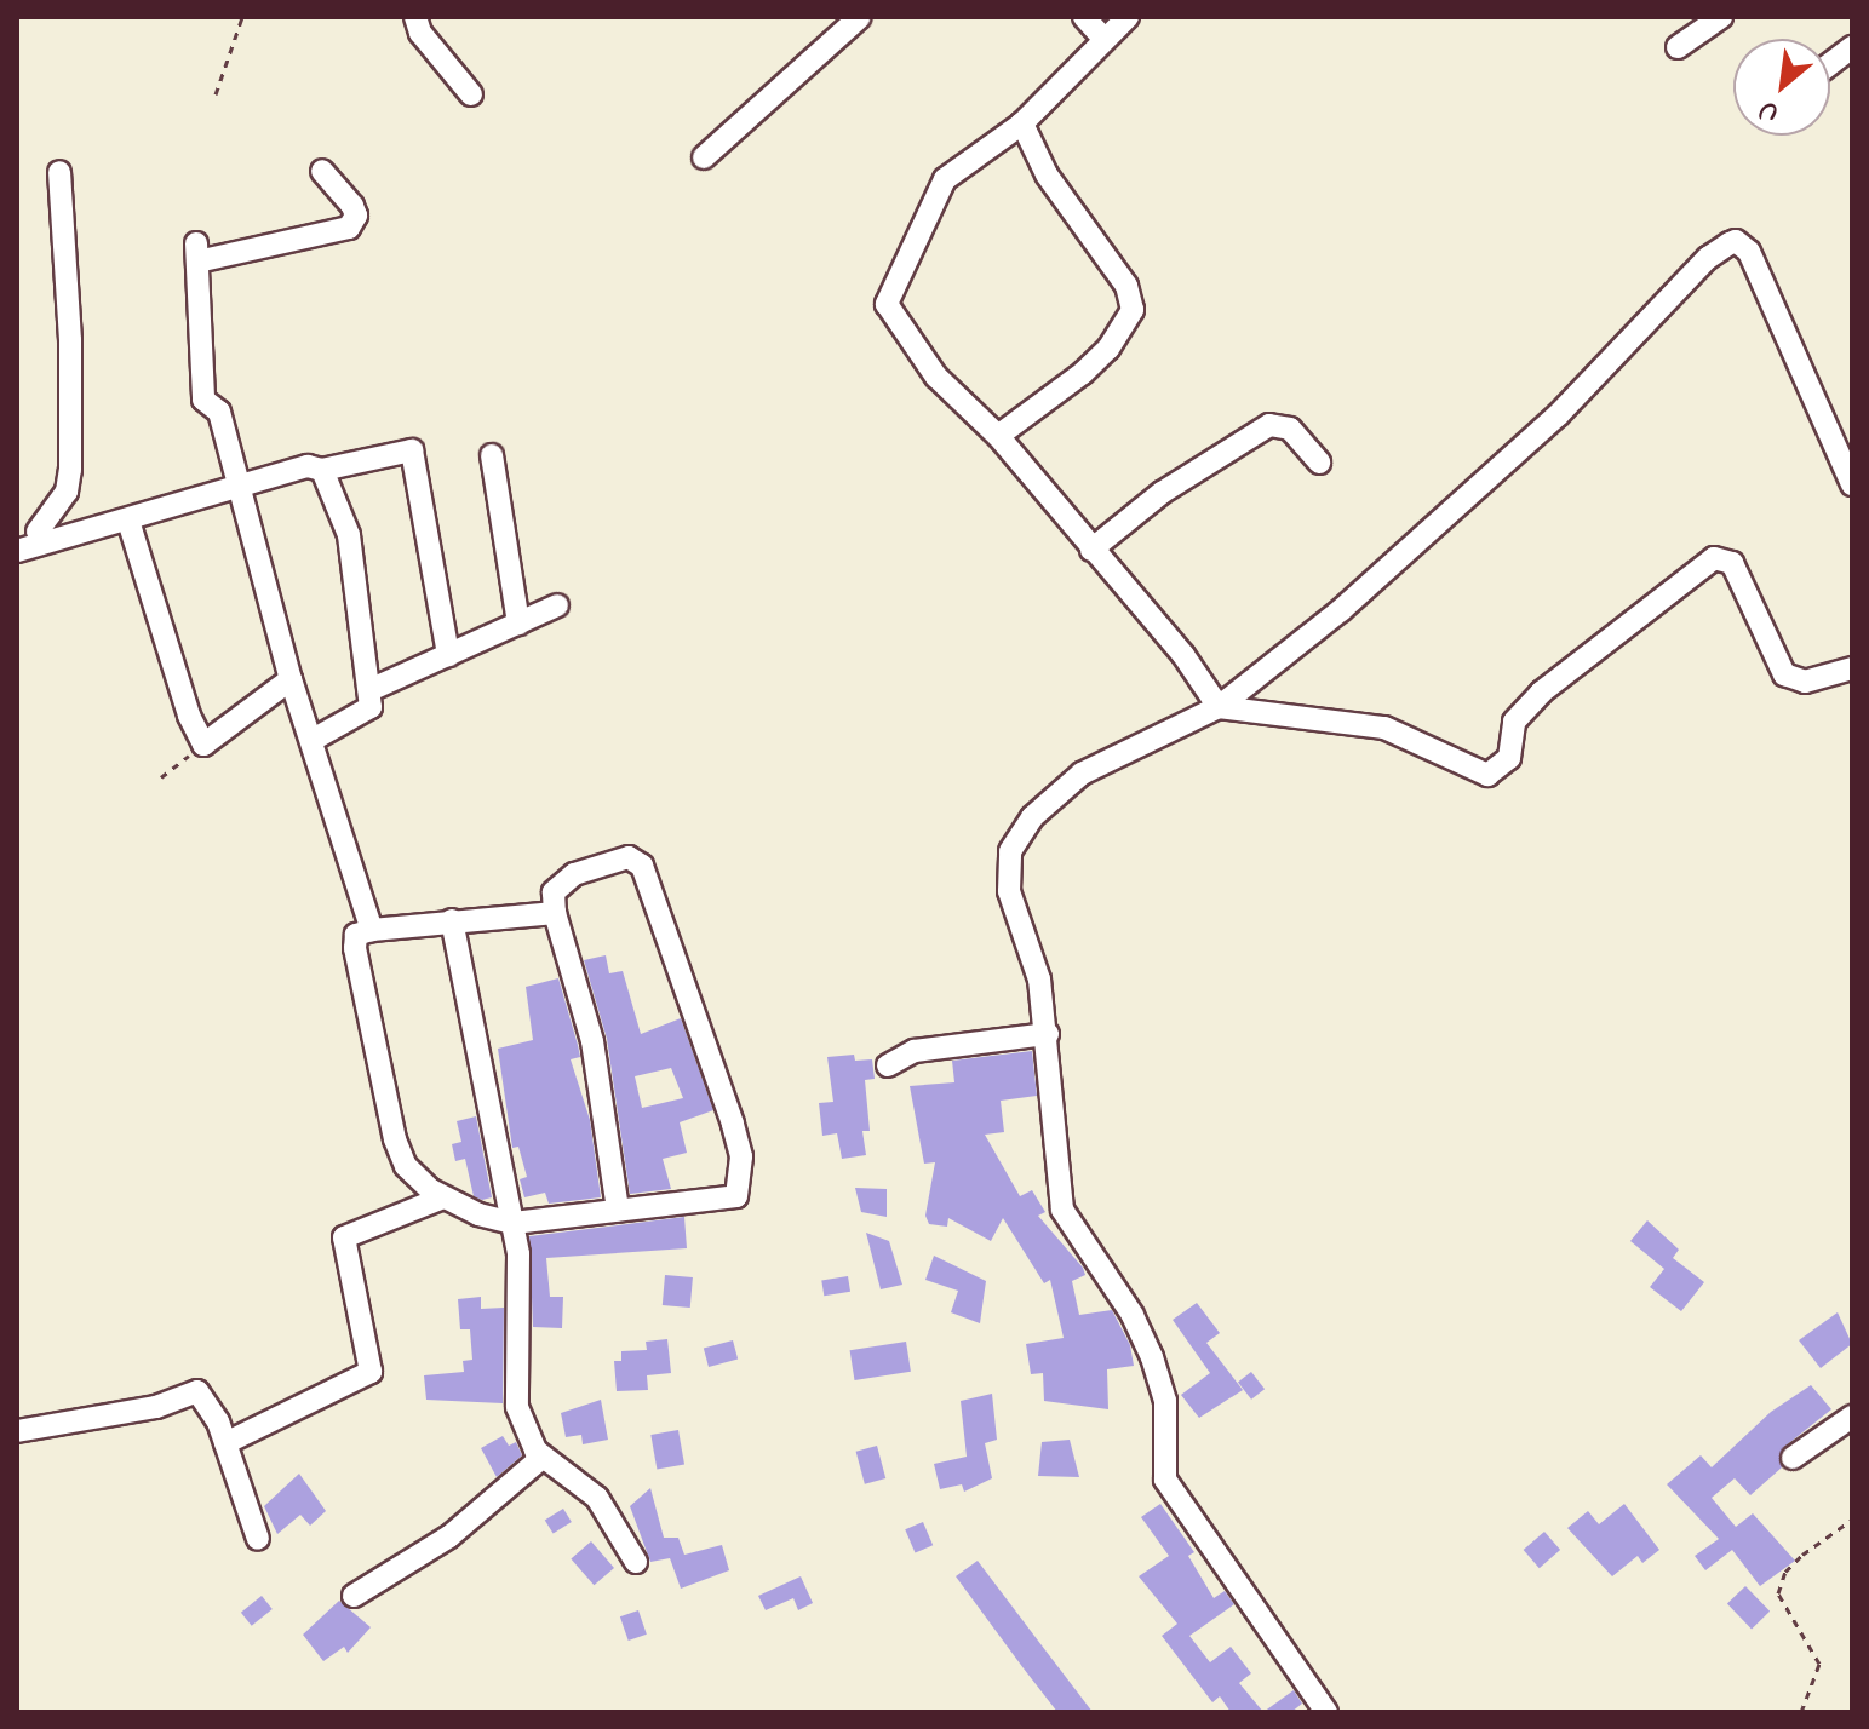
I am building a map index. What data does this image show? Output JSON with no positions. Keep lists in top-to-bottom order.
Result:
{
  "north": "bottom left"
}
